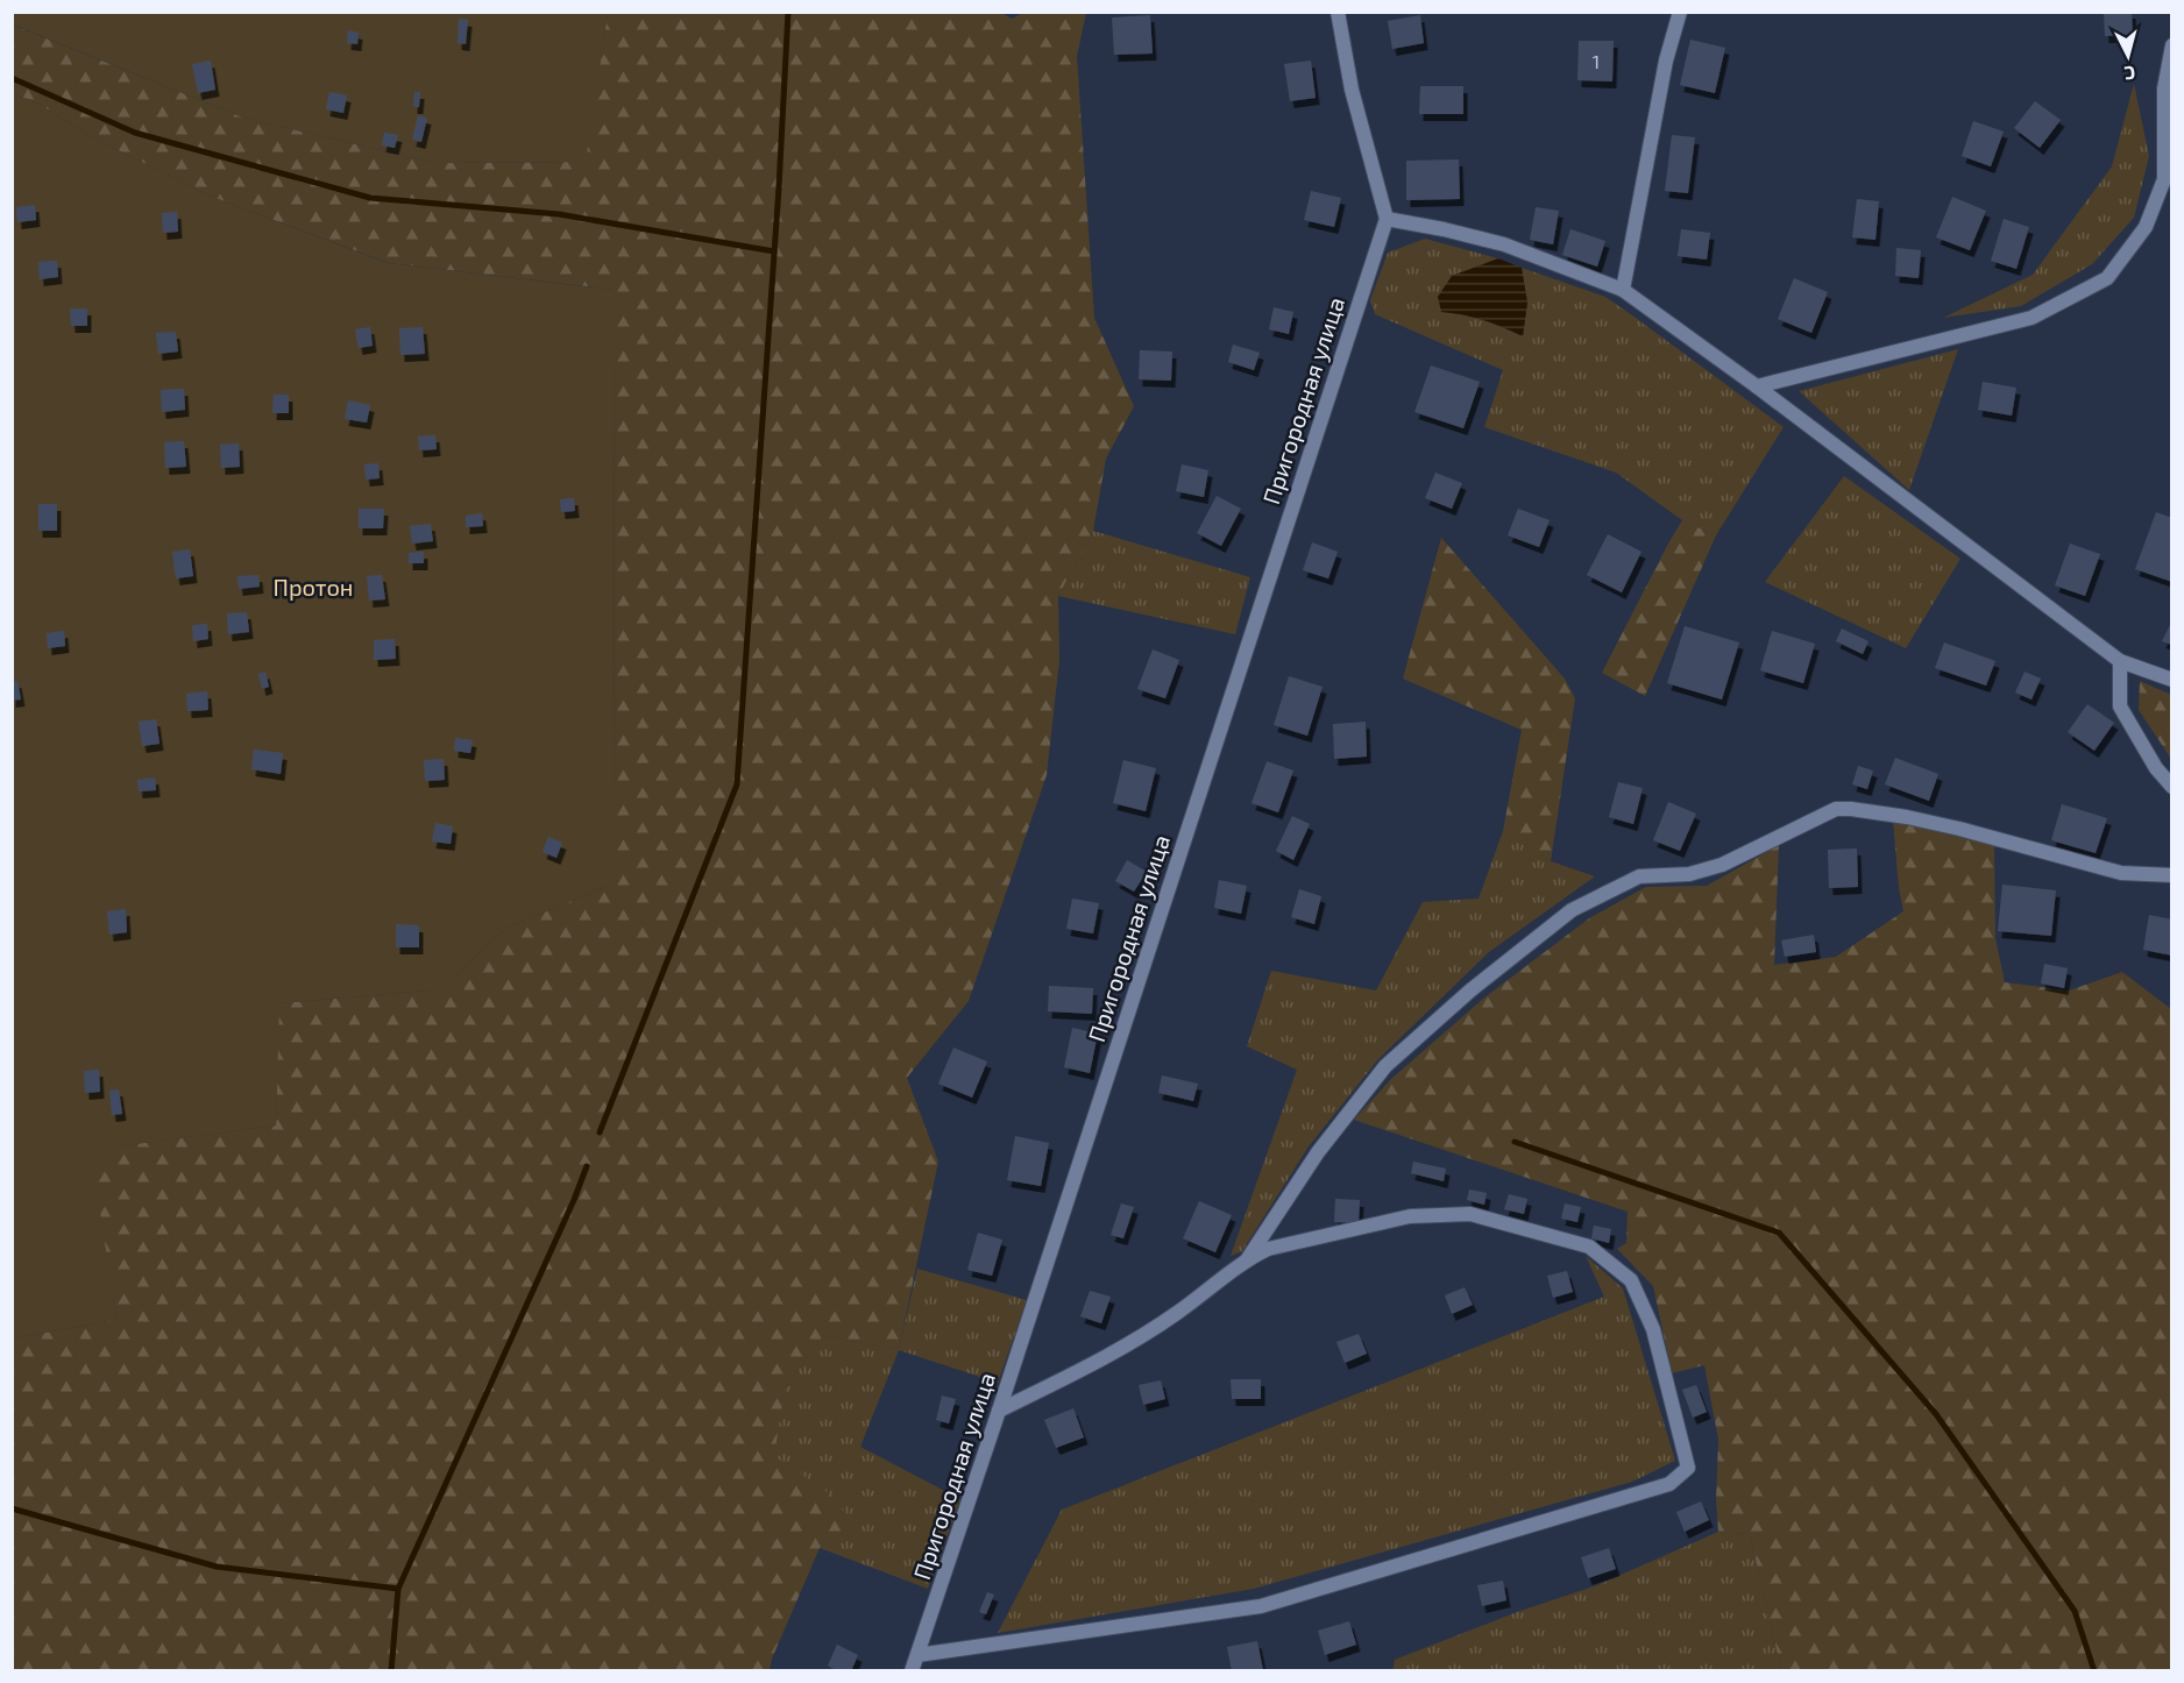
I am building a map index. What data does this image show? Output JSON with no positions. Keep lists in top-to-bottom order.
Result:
{
  "streets": {
    "street": ["Пригородная улица"]
  },
  "parks": ["Протон"],
  "house_numbers": ["1"],
  "north": "bottom"
}
